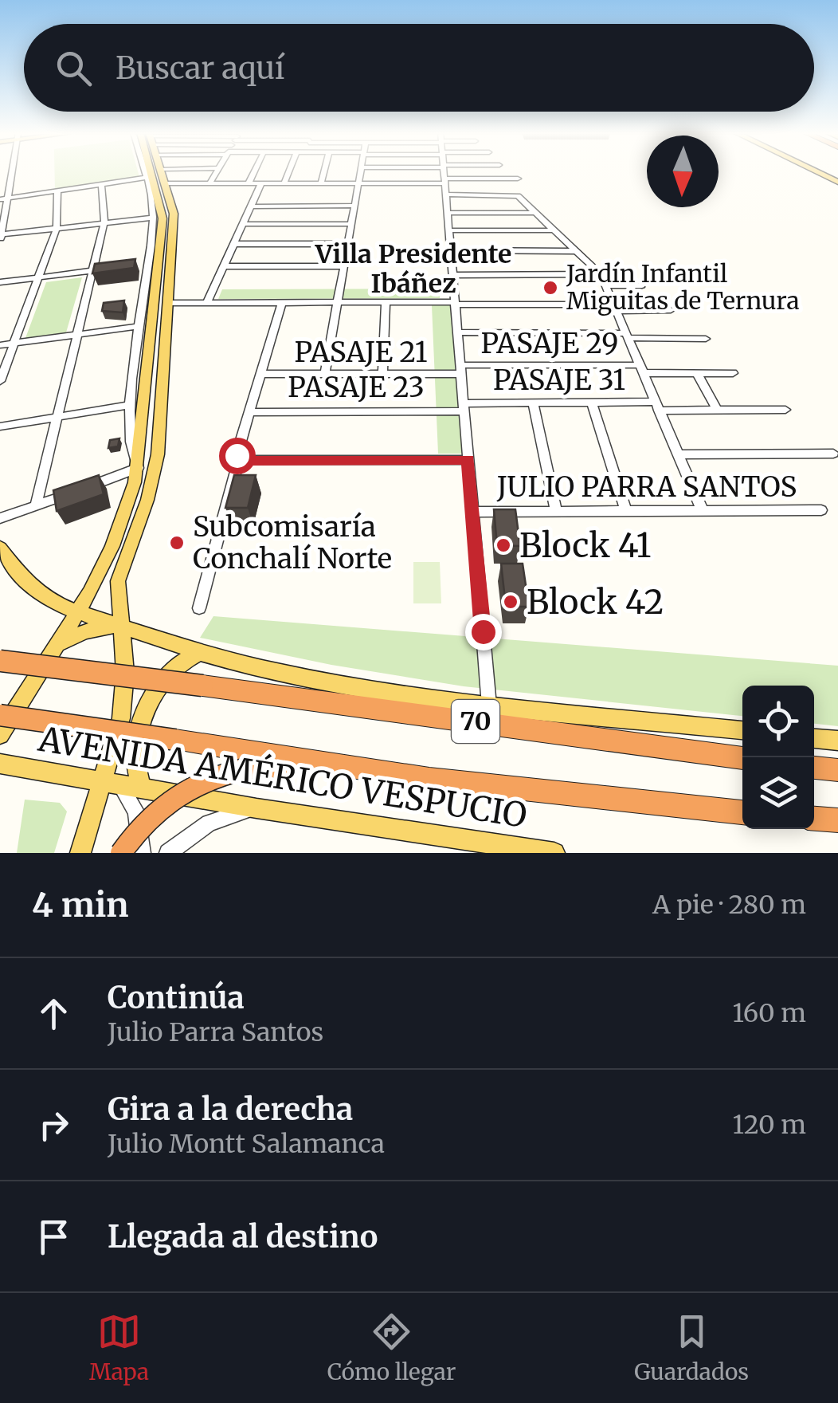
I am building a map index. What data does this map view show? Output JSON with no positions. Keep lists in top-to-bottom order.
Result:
{
  "streets": {
    "highway": ["70"],
    "main road": ["AVENIDA AMÉRICO VESPUCIO"],
    "street": [
      "PASAJE 29",
      "PASAJE 21",
      "PASAJE 31",
      "PASAJE 23",
      "JULIO PARRA SANTOS"
    ]
  },
  "crossings": [
    ["PASAJE 29", "PASAJE 21"],
    ["PASAJE 31", "PASAJE 23"]
  ],
  "districts": ["Villa Presidente Ibáñez"],
  "places": [
    "Jardín Infantil Miguitas de Ternura",
    "Subcomisaría Conchalí Norte",
    "Block 41",
    "Block 42"
  ],
  "north": "bottom",
  "page": {
    "search": "Buscar aquí",
    "heading": ["4 min", "A pie · 280 m"],
    "list": [
      ["Continúa", "Julio Parra Santos", "160 m"],
      ["Gira a la derecha", "Julio Montt Salamanca", "120 m"],
      "Llegada al destino"
    ],
    "nav": ["Mapa", "Cómo llegar", "Guardados"]
  }
}
